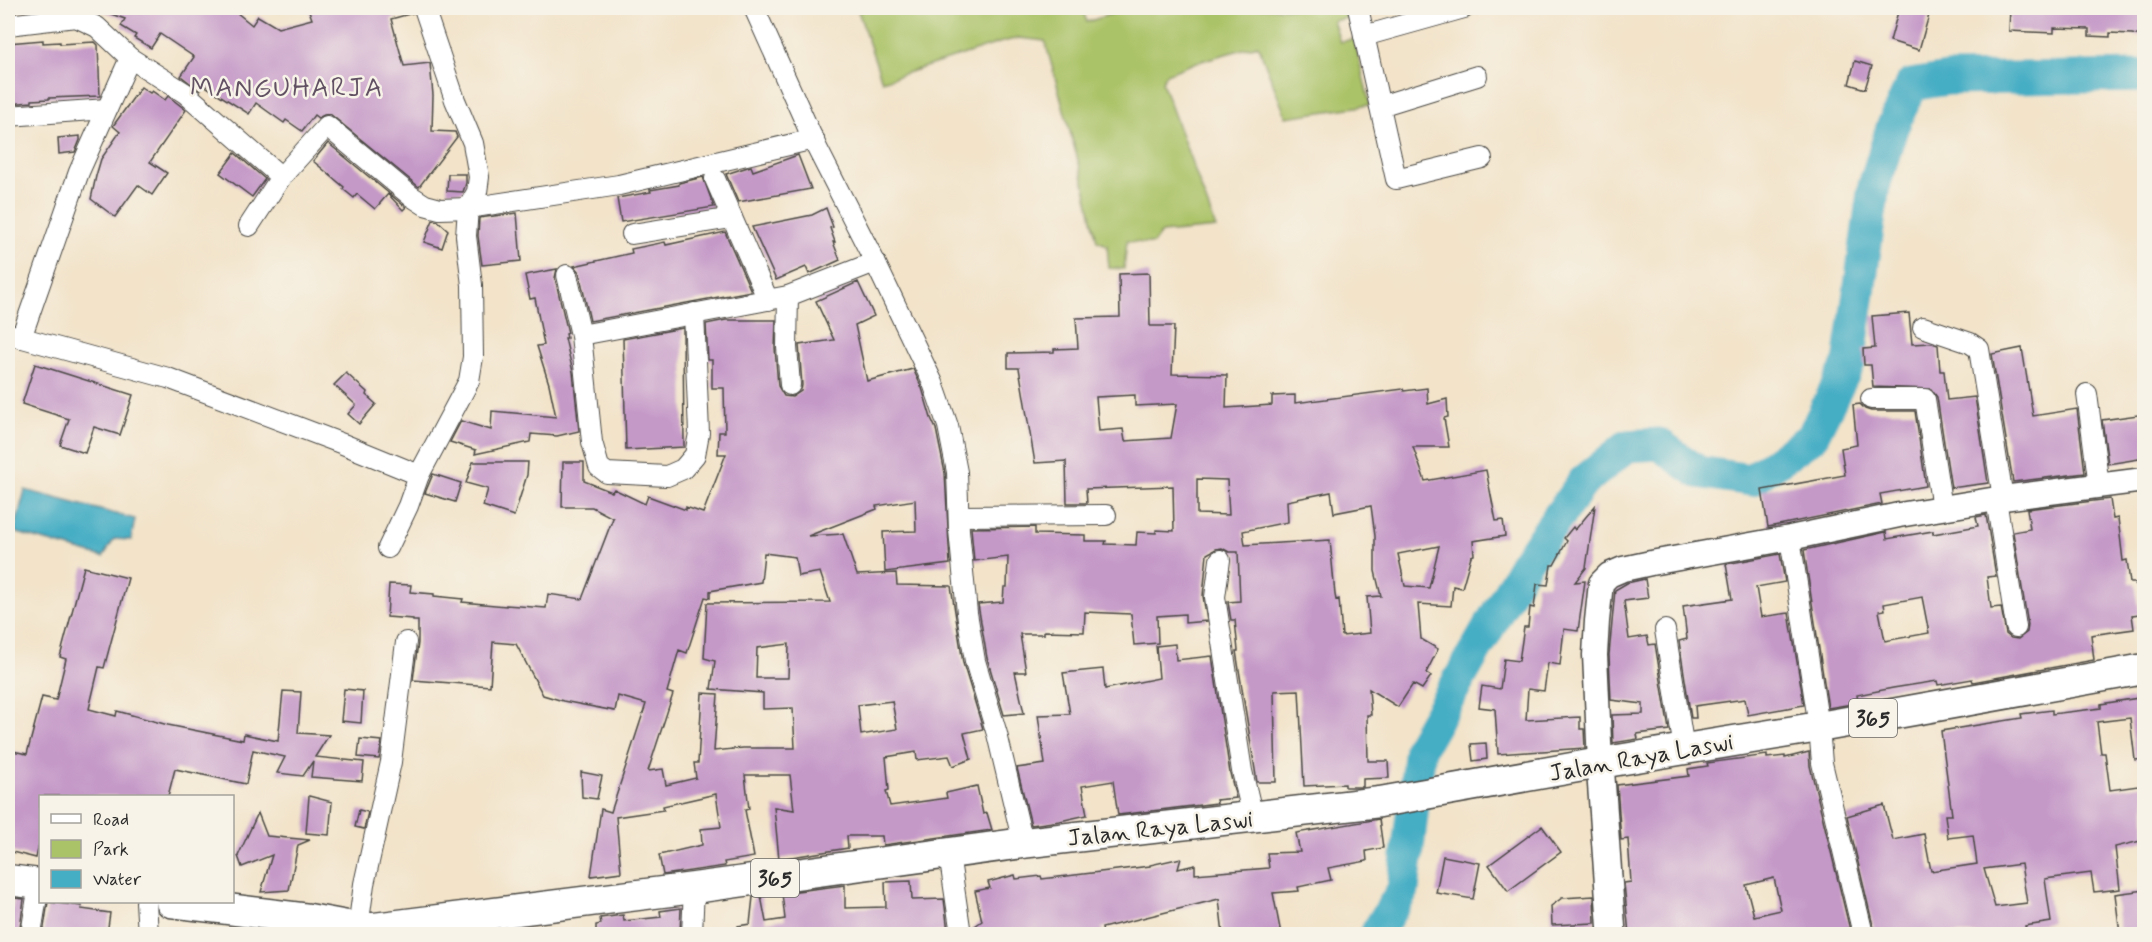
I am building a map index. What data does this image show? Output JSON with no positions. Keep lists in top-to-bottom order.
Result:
{
  "streets": {
    "main road": ["365", "Jalan Raya Laswi"]
  },
  "districts": ["MANGUHARJA"],
  "legend": ["Road", "Park", "Water"]
}
